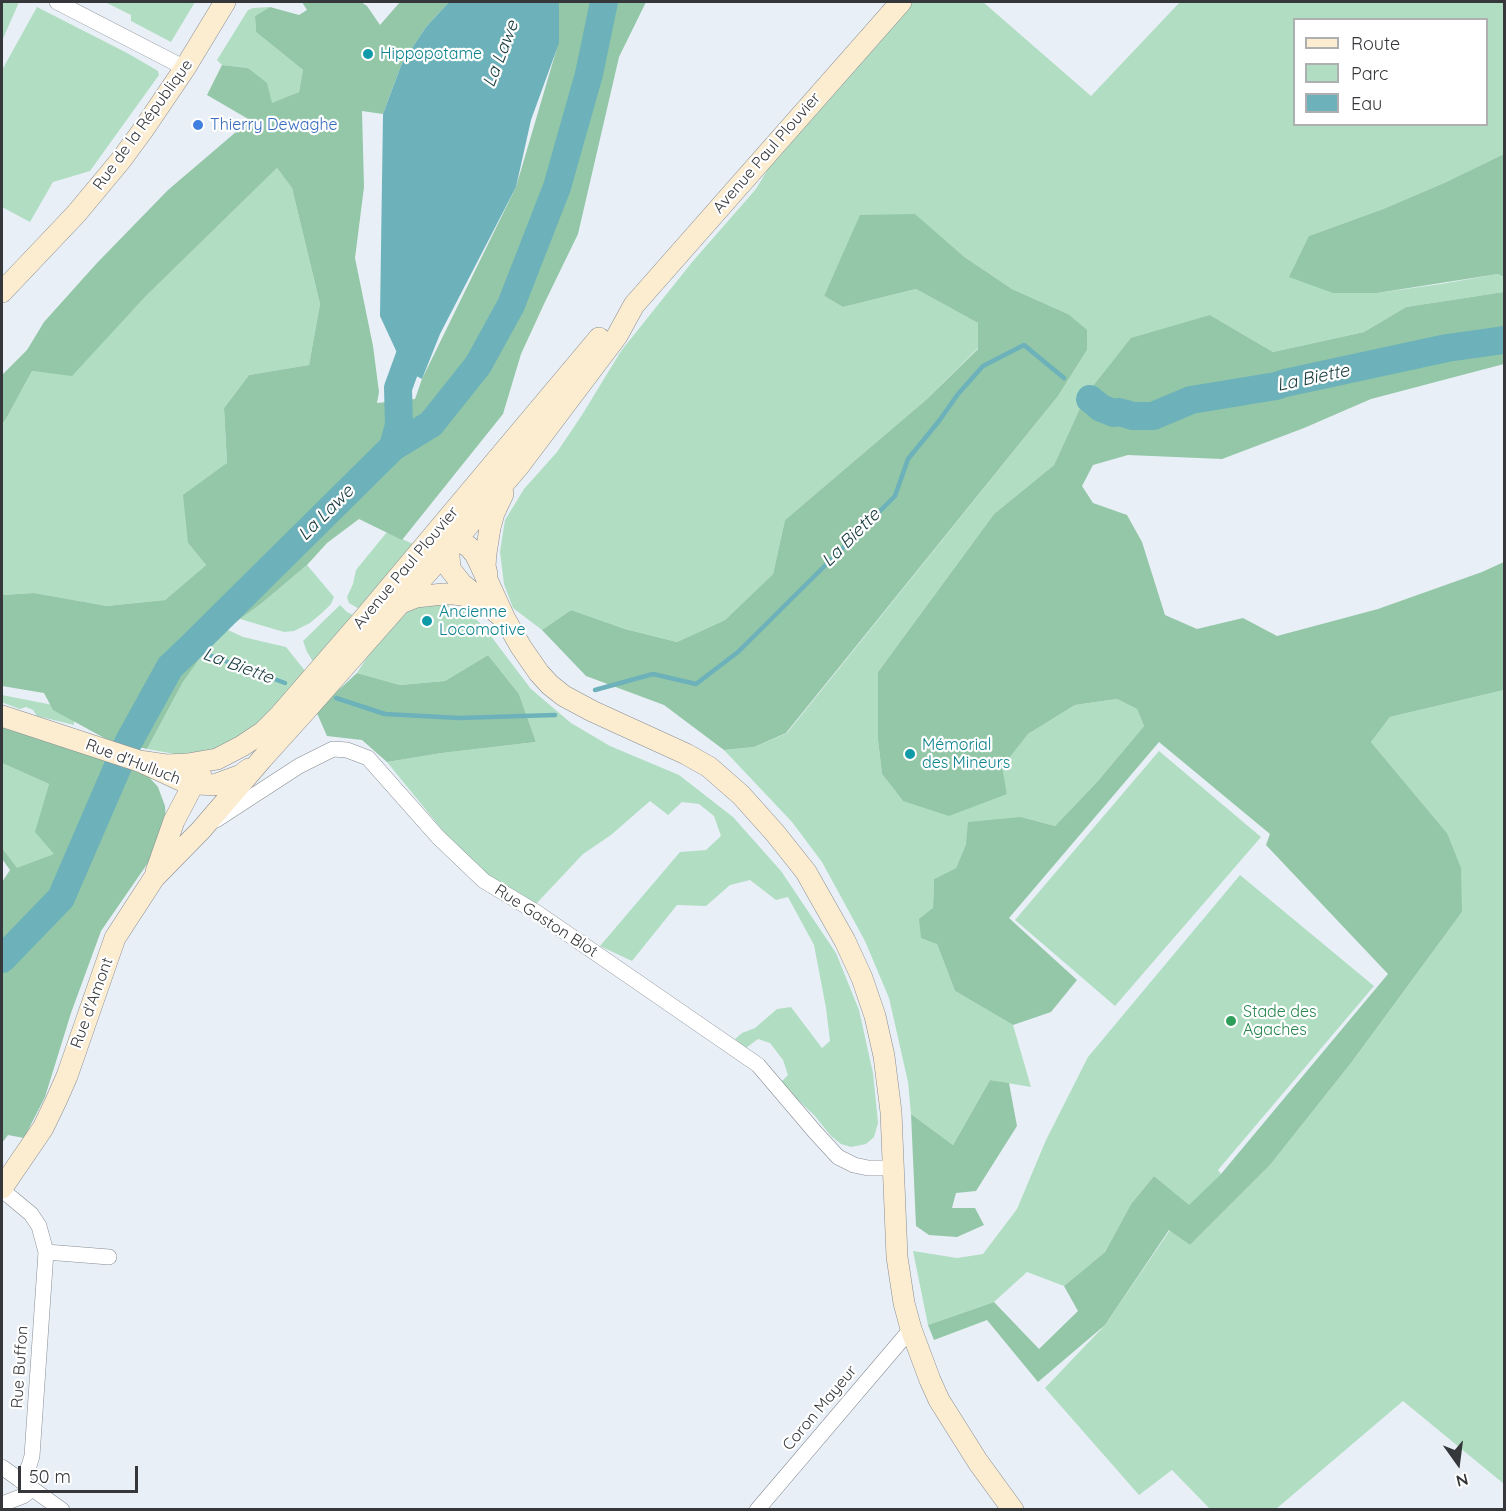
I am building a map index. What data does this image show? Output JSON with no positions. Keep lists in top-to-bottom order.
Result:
{
  "streets": {
    "street": [
      "Rue de la République",
      "Avenue Paul Plouvier",
      "Rue d'Hulluch",
      "Rue Gaston Blot",
      "Rue d'Amont",
      "Rue Buffon",
      "Coron Mayeur"
    ]
  },
  "crossings": [
    ["Avenue Paul Plouvier", "Rue d'Amont"],
    ["Rue Gaston Blot", "Rue d'Amont"],
    ["Rue d'Amont", "Rue Buffon"]
  ],
  "water": ["La Lawe", "La Biette"],
  "places": [
    "Hippopotame",
    "Thierry Dewaghe",
    "Ancienne Locomotive",
    "Mémorial des Mineurs",
    "Stade des Agaches"
  ],
  "legend": ["Route", "Parc", "Eau"],
  "scale_bar": "50 m",
  "north": "bottom"
}
